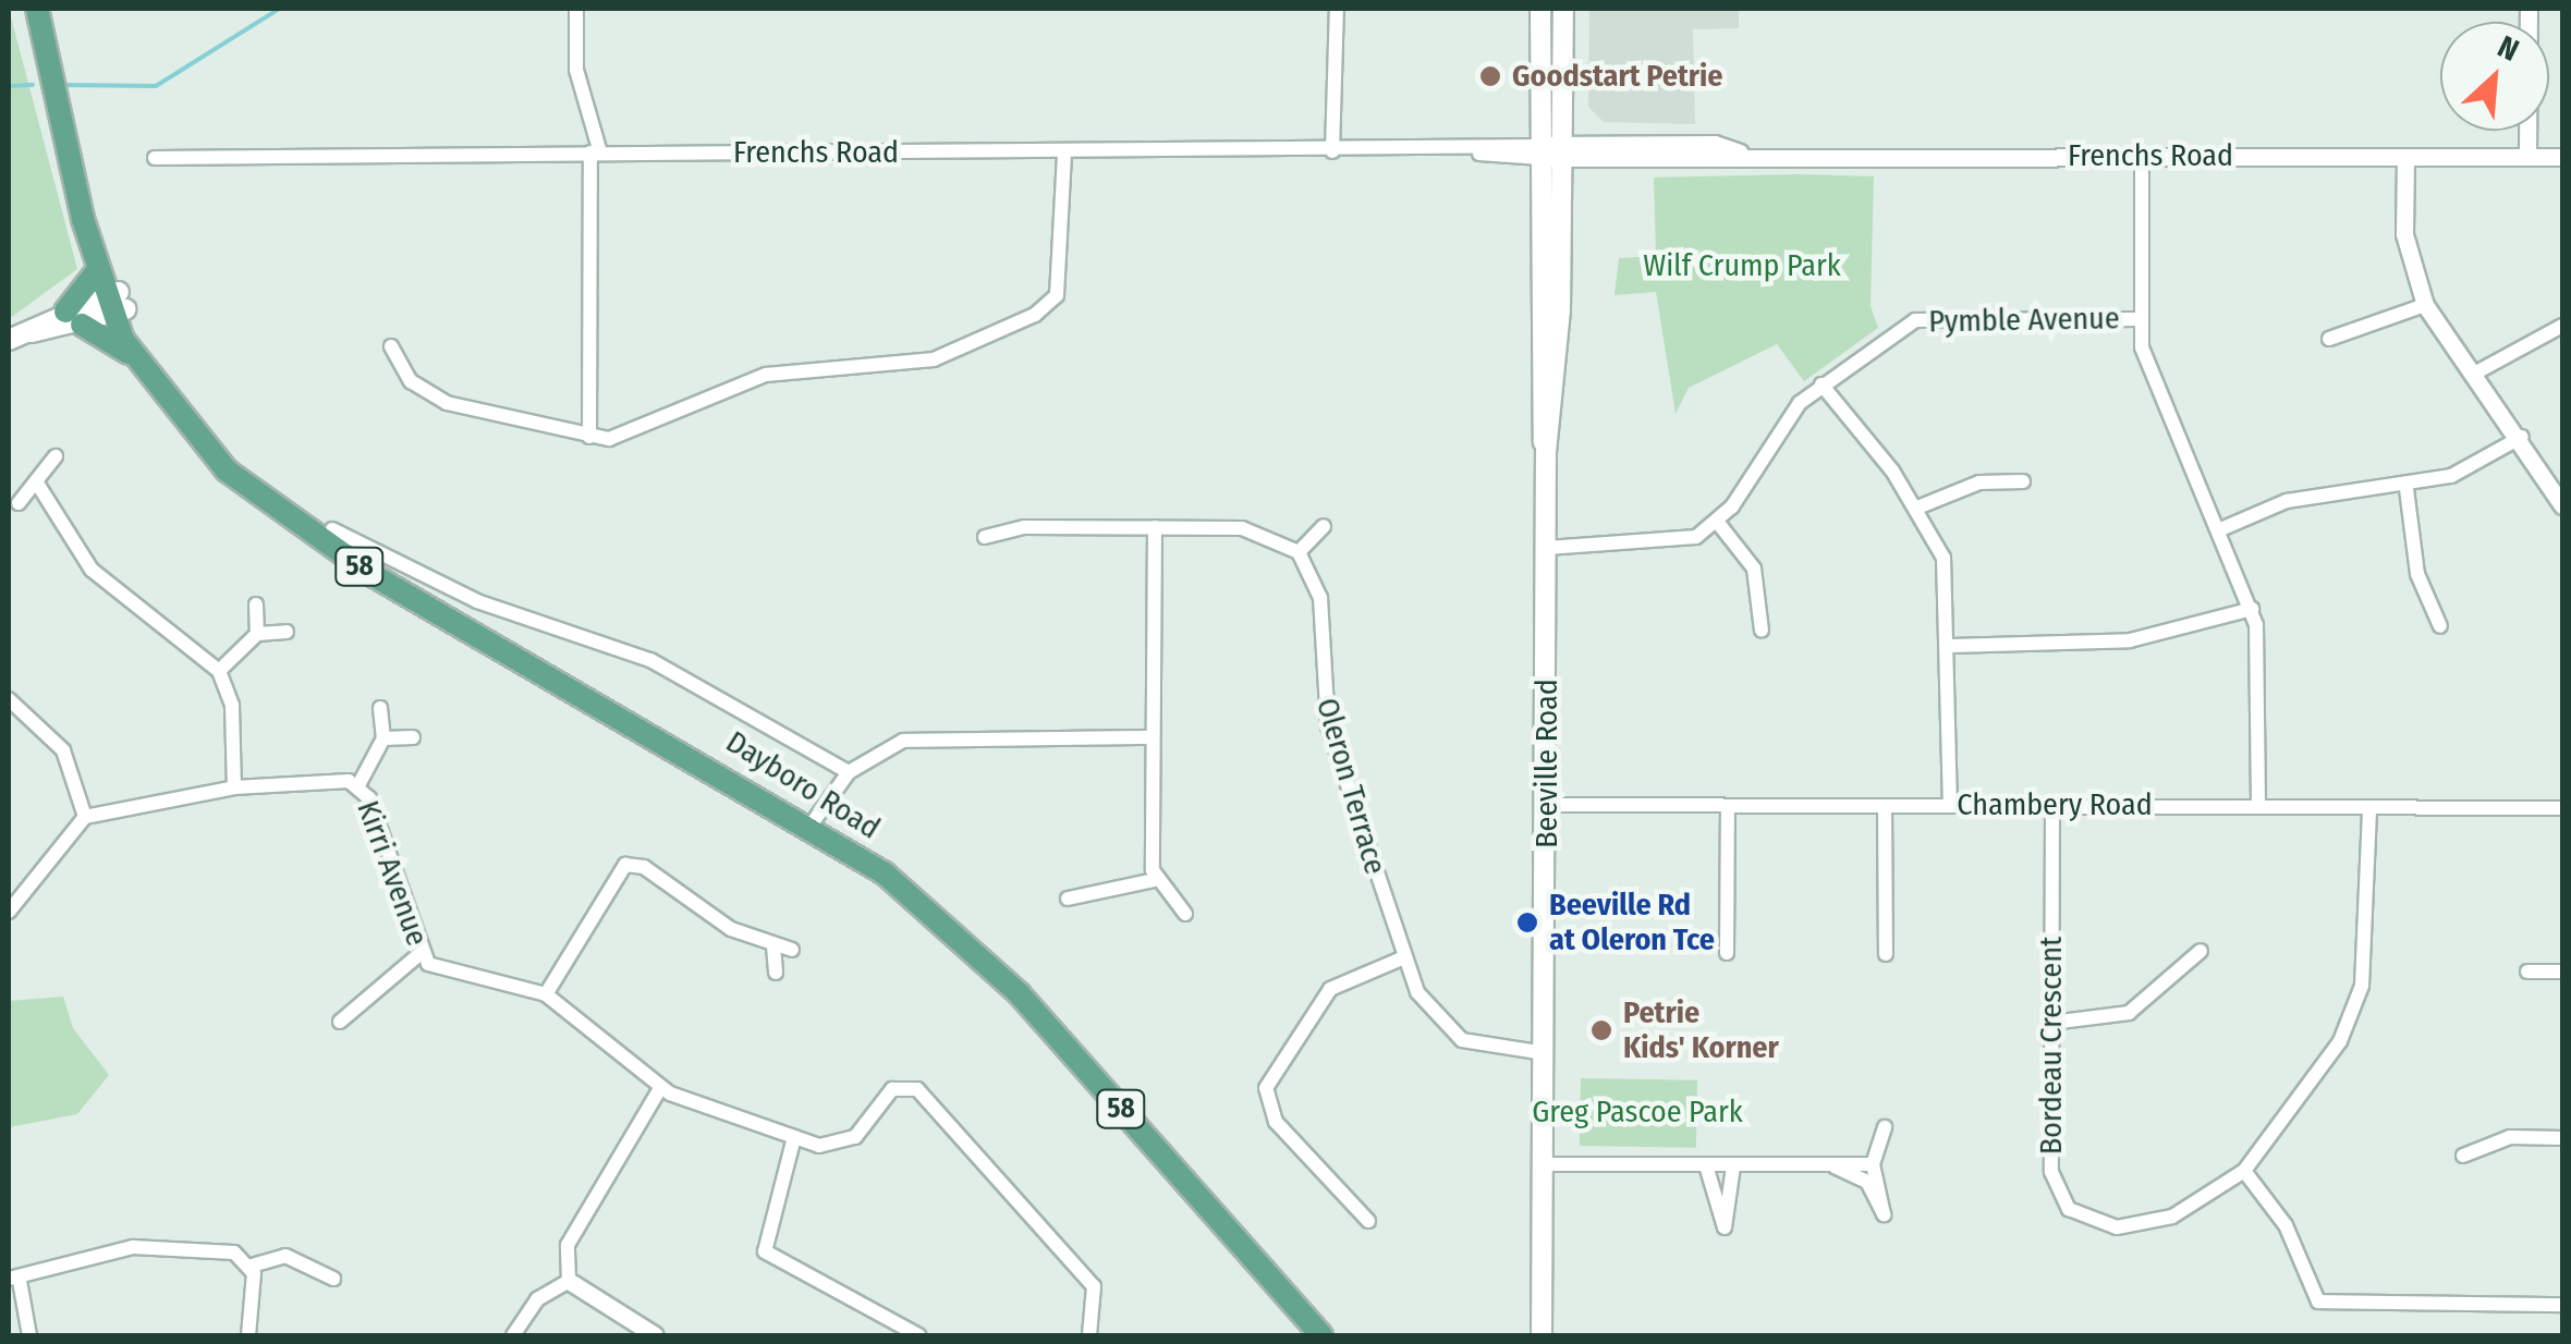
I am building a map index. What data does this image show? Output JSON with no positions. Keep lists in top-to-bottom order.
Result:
{
  "streets": {
    "main road": ["58", "Beeville Road", "Dayboro Road"],
    "street": [
      "Frenchs Road",
      "Pymble Avenue",
      "Oleron Terrace",
      "Chambery Road",
      "Kirri Avenue",
      "Bordeau Crescent"
    ]
  },
  "crossings": [
    ["Frenchs Road", "Beeville Road"],
    ["Beeville Road", "Oleron Terrace"],
    ["Beeville Road", "Chambery Road"],
    ["Chambery Road", "Bordeau Crescent"]
  ],
  "parks": ["Wilf Crump Park", "Greg Pascoe Park"],
  "places": ["Goodstart Petrie", "Beeville Rd at Oleron Tce", "Petrie Kids' Korner"],
  "north": "top right"
}
